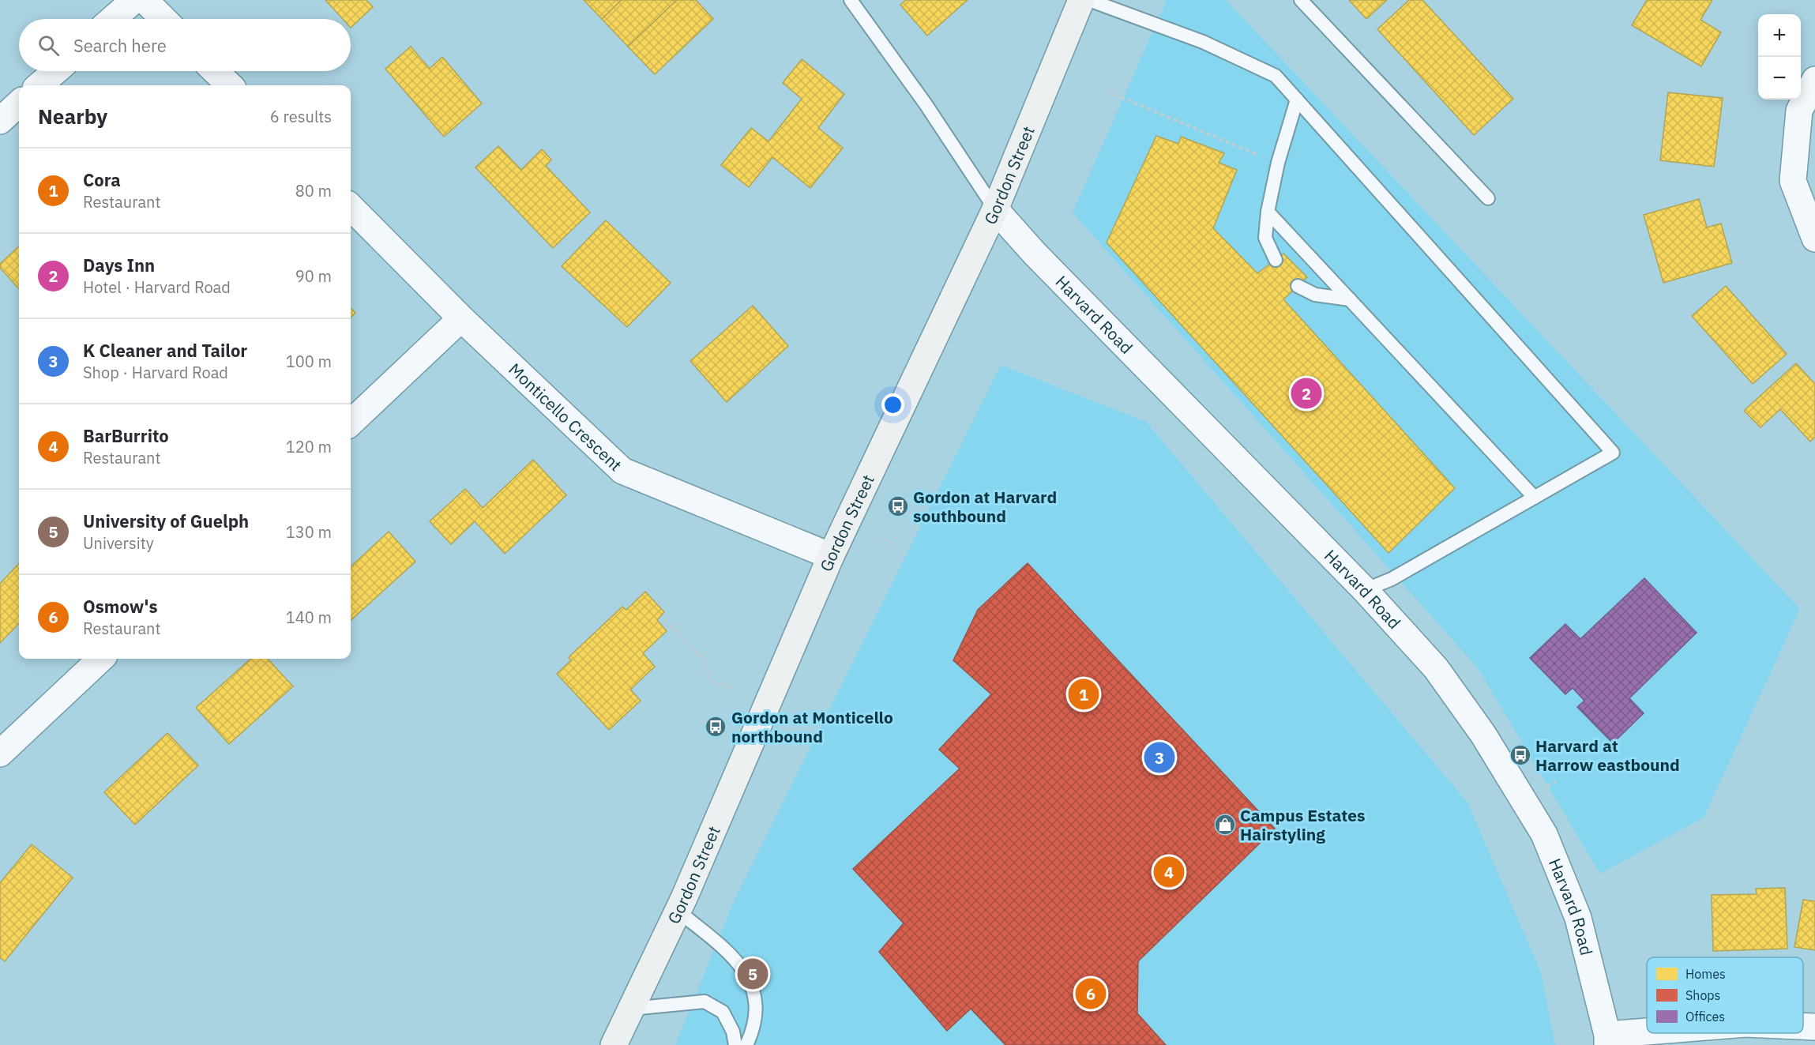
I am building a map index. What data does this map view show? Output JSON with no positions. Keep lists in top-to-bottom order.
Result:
{
  "streets": {
    "main road": ["Gordon Street"],
    "street": ["Harvard Road", "Monticello Crescent"]
  },
  "crossings": [
    ["Gordon Street", "Harvard Road"],
    ["Gordon Street", "Monticello Crescent"]
  ],
  "places": {
    "bus stop": ["Gordon at Harvard southbound", "Gordon at Monticello northbound", "Harvard at Harrow eastbound"],
    "shop": ["Campus Estates Hairstyling"]
  },
  "legend": ["Homes", "Shops", "Offices"],
  "page": {
    "map_buttons": ["+", "−"],
    "search": "Search here",
    "heading": ["Nearby", "6 results"],
    "list": [
      {
        "mark": "1",
        "name": "Cora",
        "note": "Restaurant",
        "value": "80 m"
      },
      {
        "mark": "2",
        "name": "Days Inn",
        "note": "Hotel · Harvard Road",
        "value": "90 m"
      },
      {
        "mark": "3",
        "name": "K Cleaner and Tailor",
        "note": "Shop · Harvard Road",
        "value": "100 m"
      },
      {
        "mark": "4",
        "name": "BarBurrito",
        "note": "Restaurant",
        "value": "120 m"
      },
      {
        "mark": "5",
        "name": "University of Guelph",
        "note": "University",
        "value": "130 m"
      },
      {
        "mark": "6",
        "name": "Osmow's",
        "note": "Restaurant",
        "value": "140 m"
      }
    ],
    "pins": [
      "2",
      "1",
      "3",
      "4",
      "5",
      "6"
    ]
  }
}
